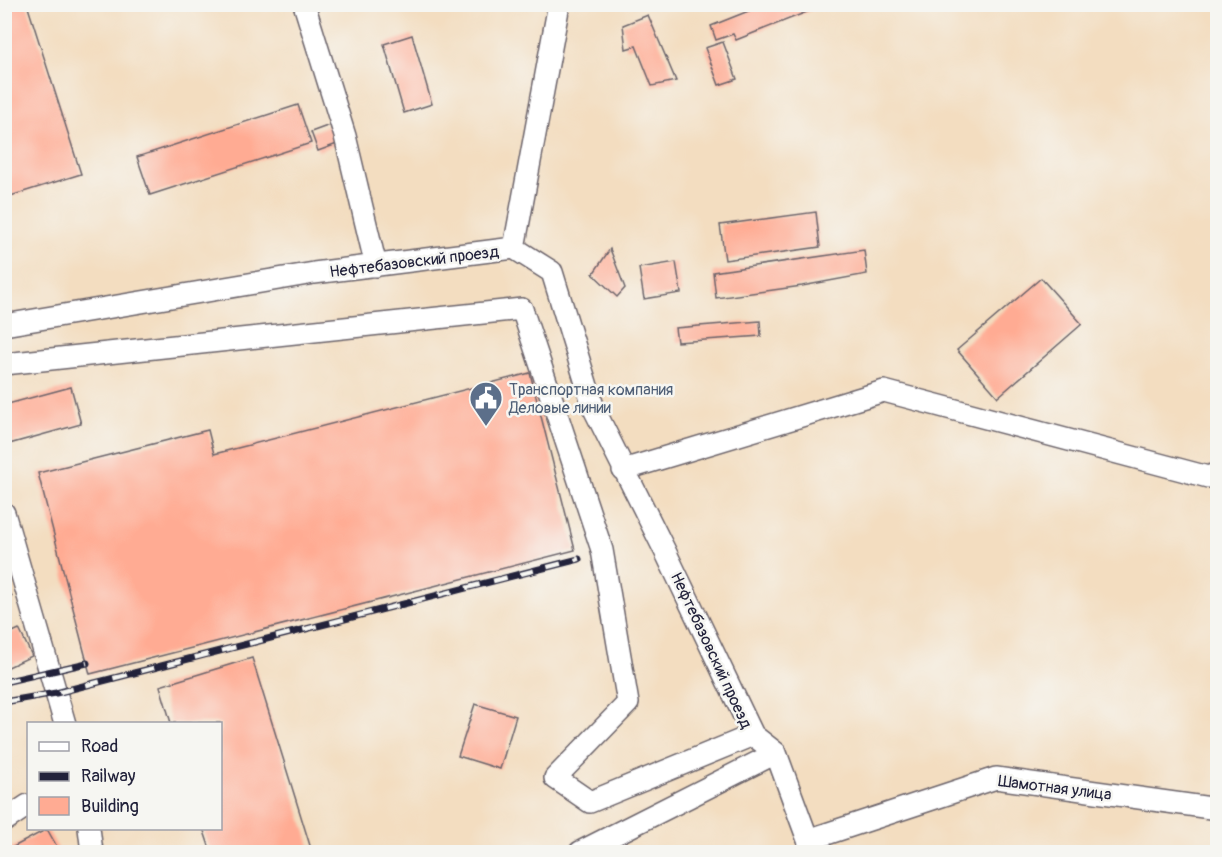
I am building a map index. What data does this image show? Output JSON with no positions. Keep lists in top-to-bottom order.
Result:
{
  "streets": {
    "street": ["Нефтебазовский проезд", "Шамотная улица"]
  },
  "places": {
    "public building": ["Транспортная компания Деловые линии"]
  },
  "legend": ["Road", "Railway", "Building"]
}
